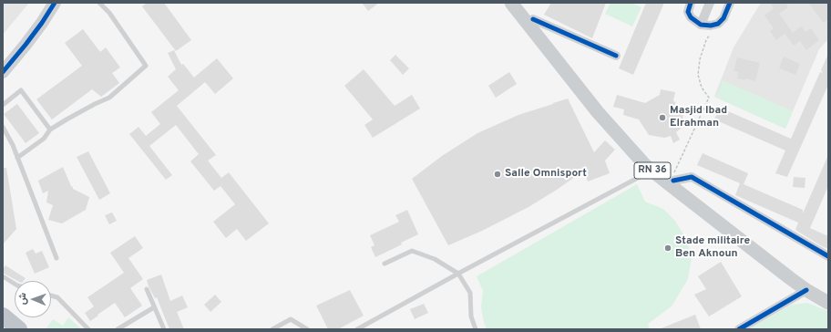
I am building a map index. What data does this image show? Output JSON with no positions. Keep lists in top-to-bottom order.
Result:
{
  "streets": {
    "main road": ["RN 36"]
  },
  "places": ["Masjid Ibad Elrahman", "Salle Omnisport", "Stade militaire Ben Aknoun"],
  "north": "left"
}
